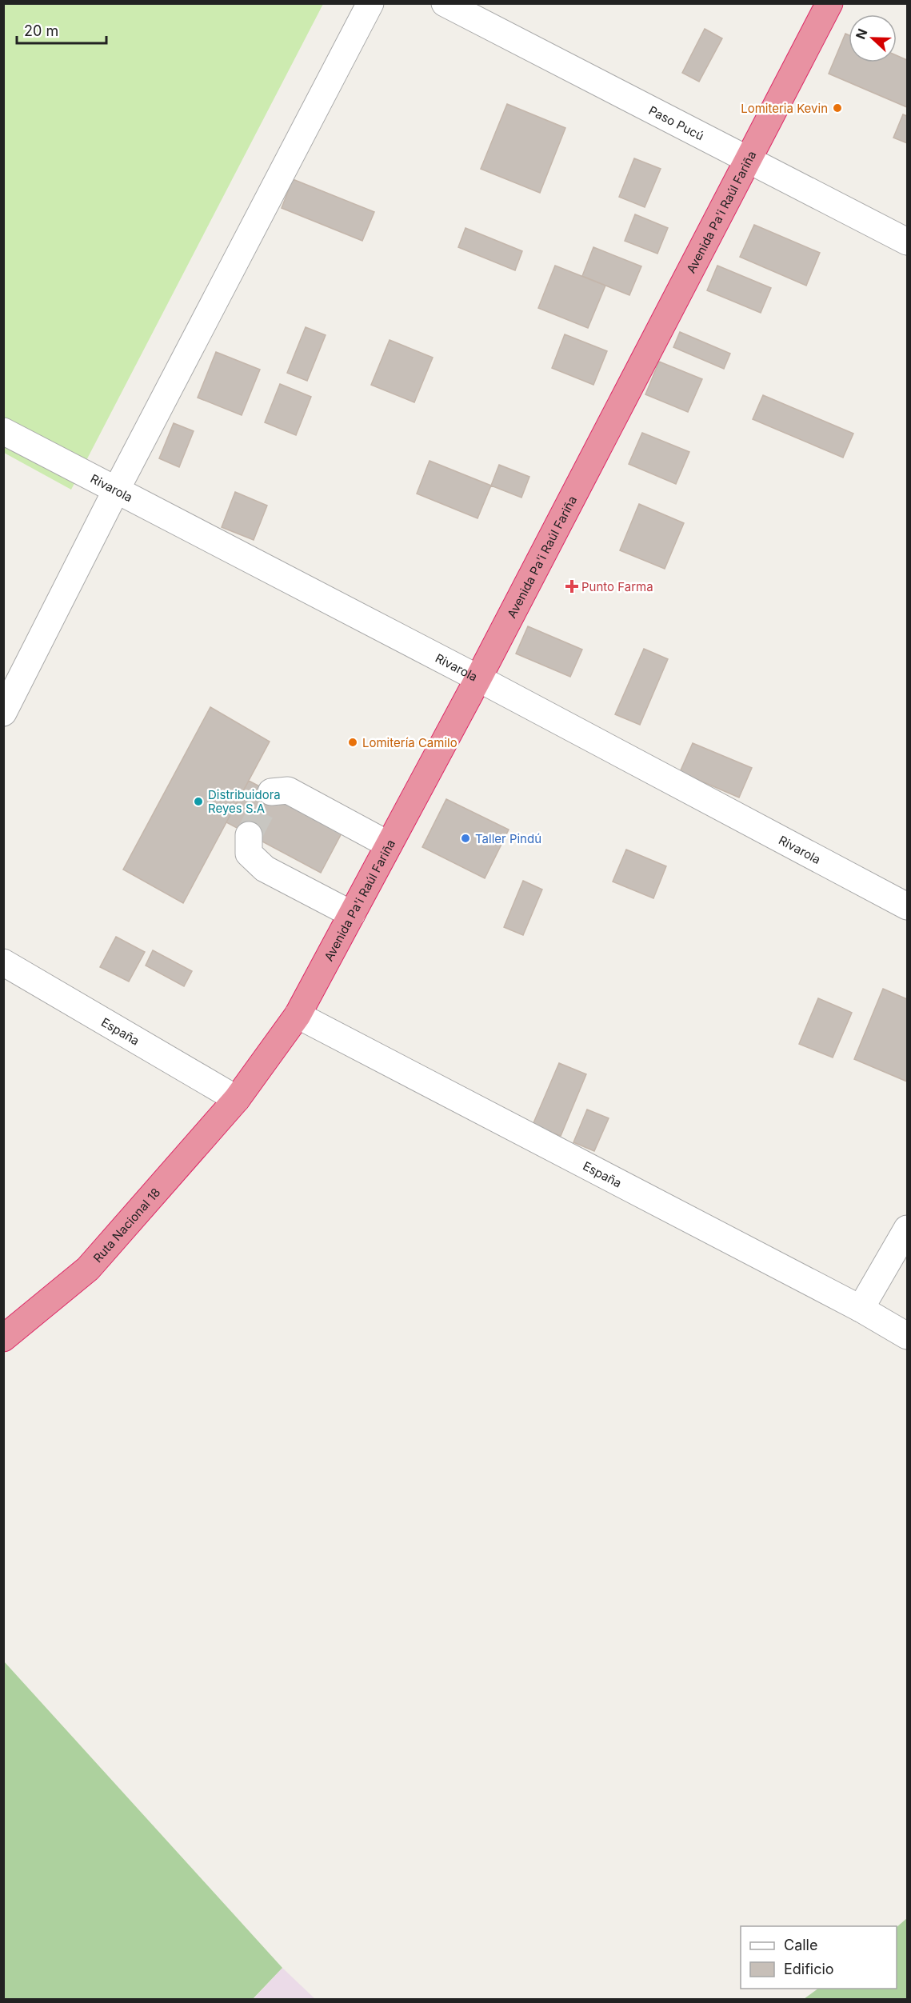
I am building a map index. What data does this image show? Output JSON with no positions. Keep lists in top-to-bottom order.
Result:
{
  "streets": {
    "highway": ["Avenida Pa'i Raúl Fariña", "Ruta Nacional 18"],
    "street": ["Paso Pucú", "Rivarola", "España"]
  },
  "crossings": [
    ["Paso Pucú", "Avenida Pa'i Raúl Fariña"],
    ["Avenida Pa'i Raúl Fariña", "Rivarola"],
    ["Avenida Pa'i Raúl Fariña", "España"],
    ["Avenida Pa'i Raúl Fariña", "Ruta Nacional 18"],
    ["España", "Ruta Nacional 18"]
  ],
  "places": {
    "other": [
      "Lomiteria Kevin",
      "Lomitería Camilo",
      "Distribuidora Reyes S.A",
      "Taller Pindú"
    ],
    "health": ["Punto Farma"]
  },
  "legend": ["Calle", "Edificio"],
  "scale_bar": "20 m",
  "north": "left"
}
